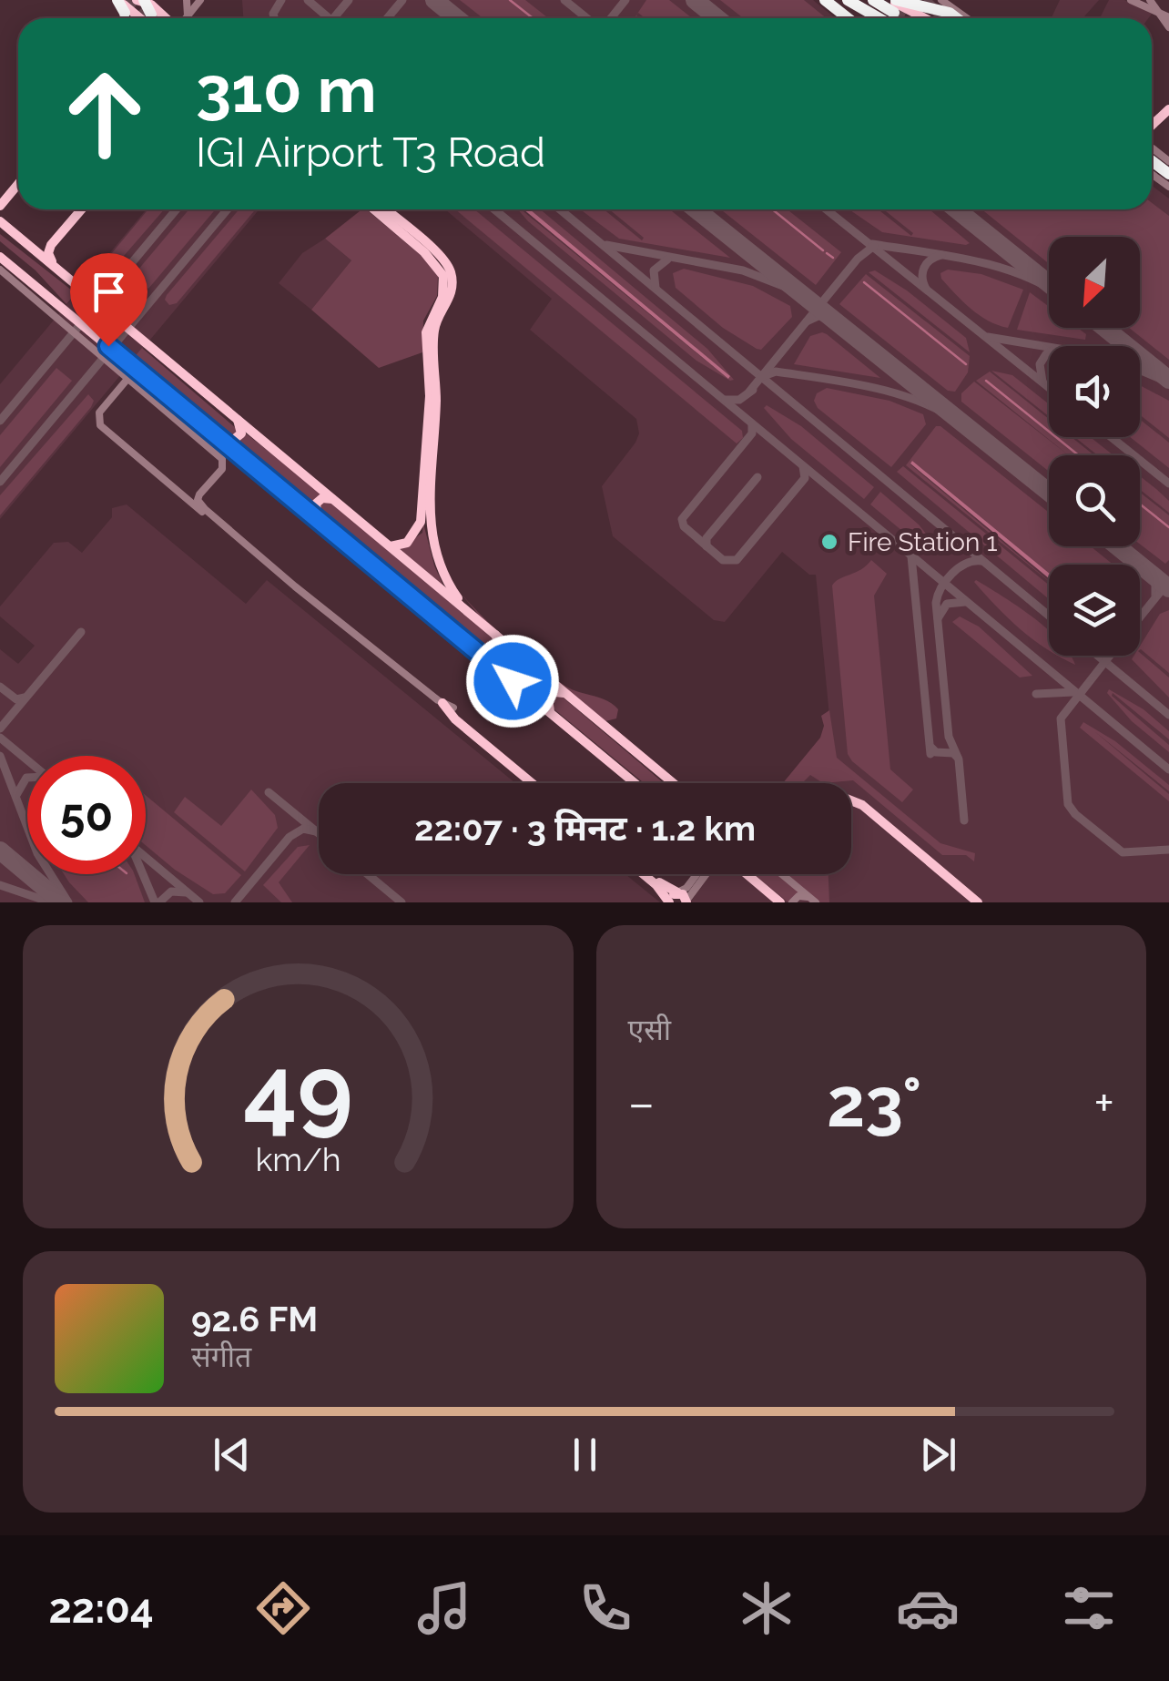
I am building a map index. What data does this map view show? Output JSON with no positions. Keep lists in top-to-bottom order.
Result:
{
  "places": ["Fire Station 1"],
  "north": "bottom left",
  "page": {
    "turn": ["310 m", "IGI Airport T3 Road"],
    "limit": "50",
    "trip": "22:07 · 3 मिनट · 1.2 km",
    "tile": "एसी",
    "heat": ["−", "23°", "+"],
    "song": ["92.6 FM", "संगीत"],
    "tabs": "22:04",
    "gauge": ["49", "km/h"]
  }
}
